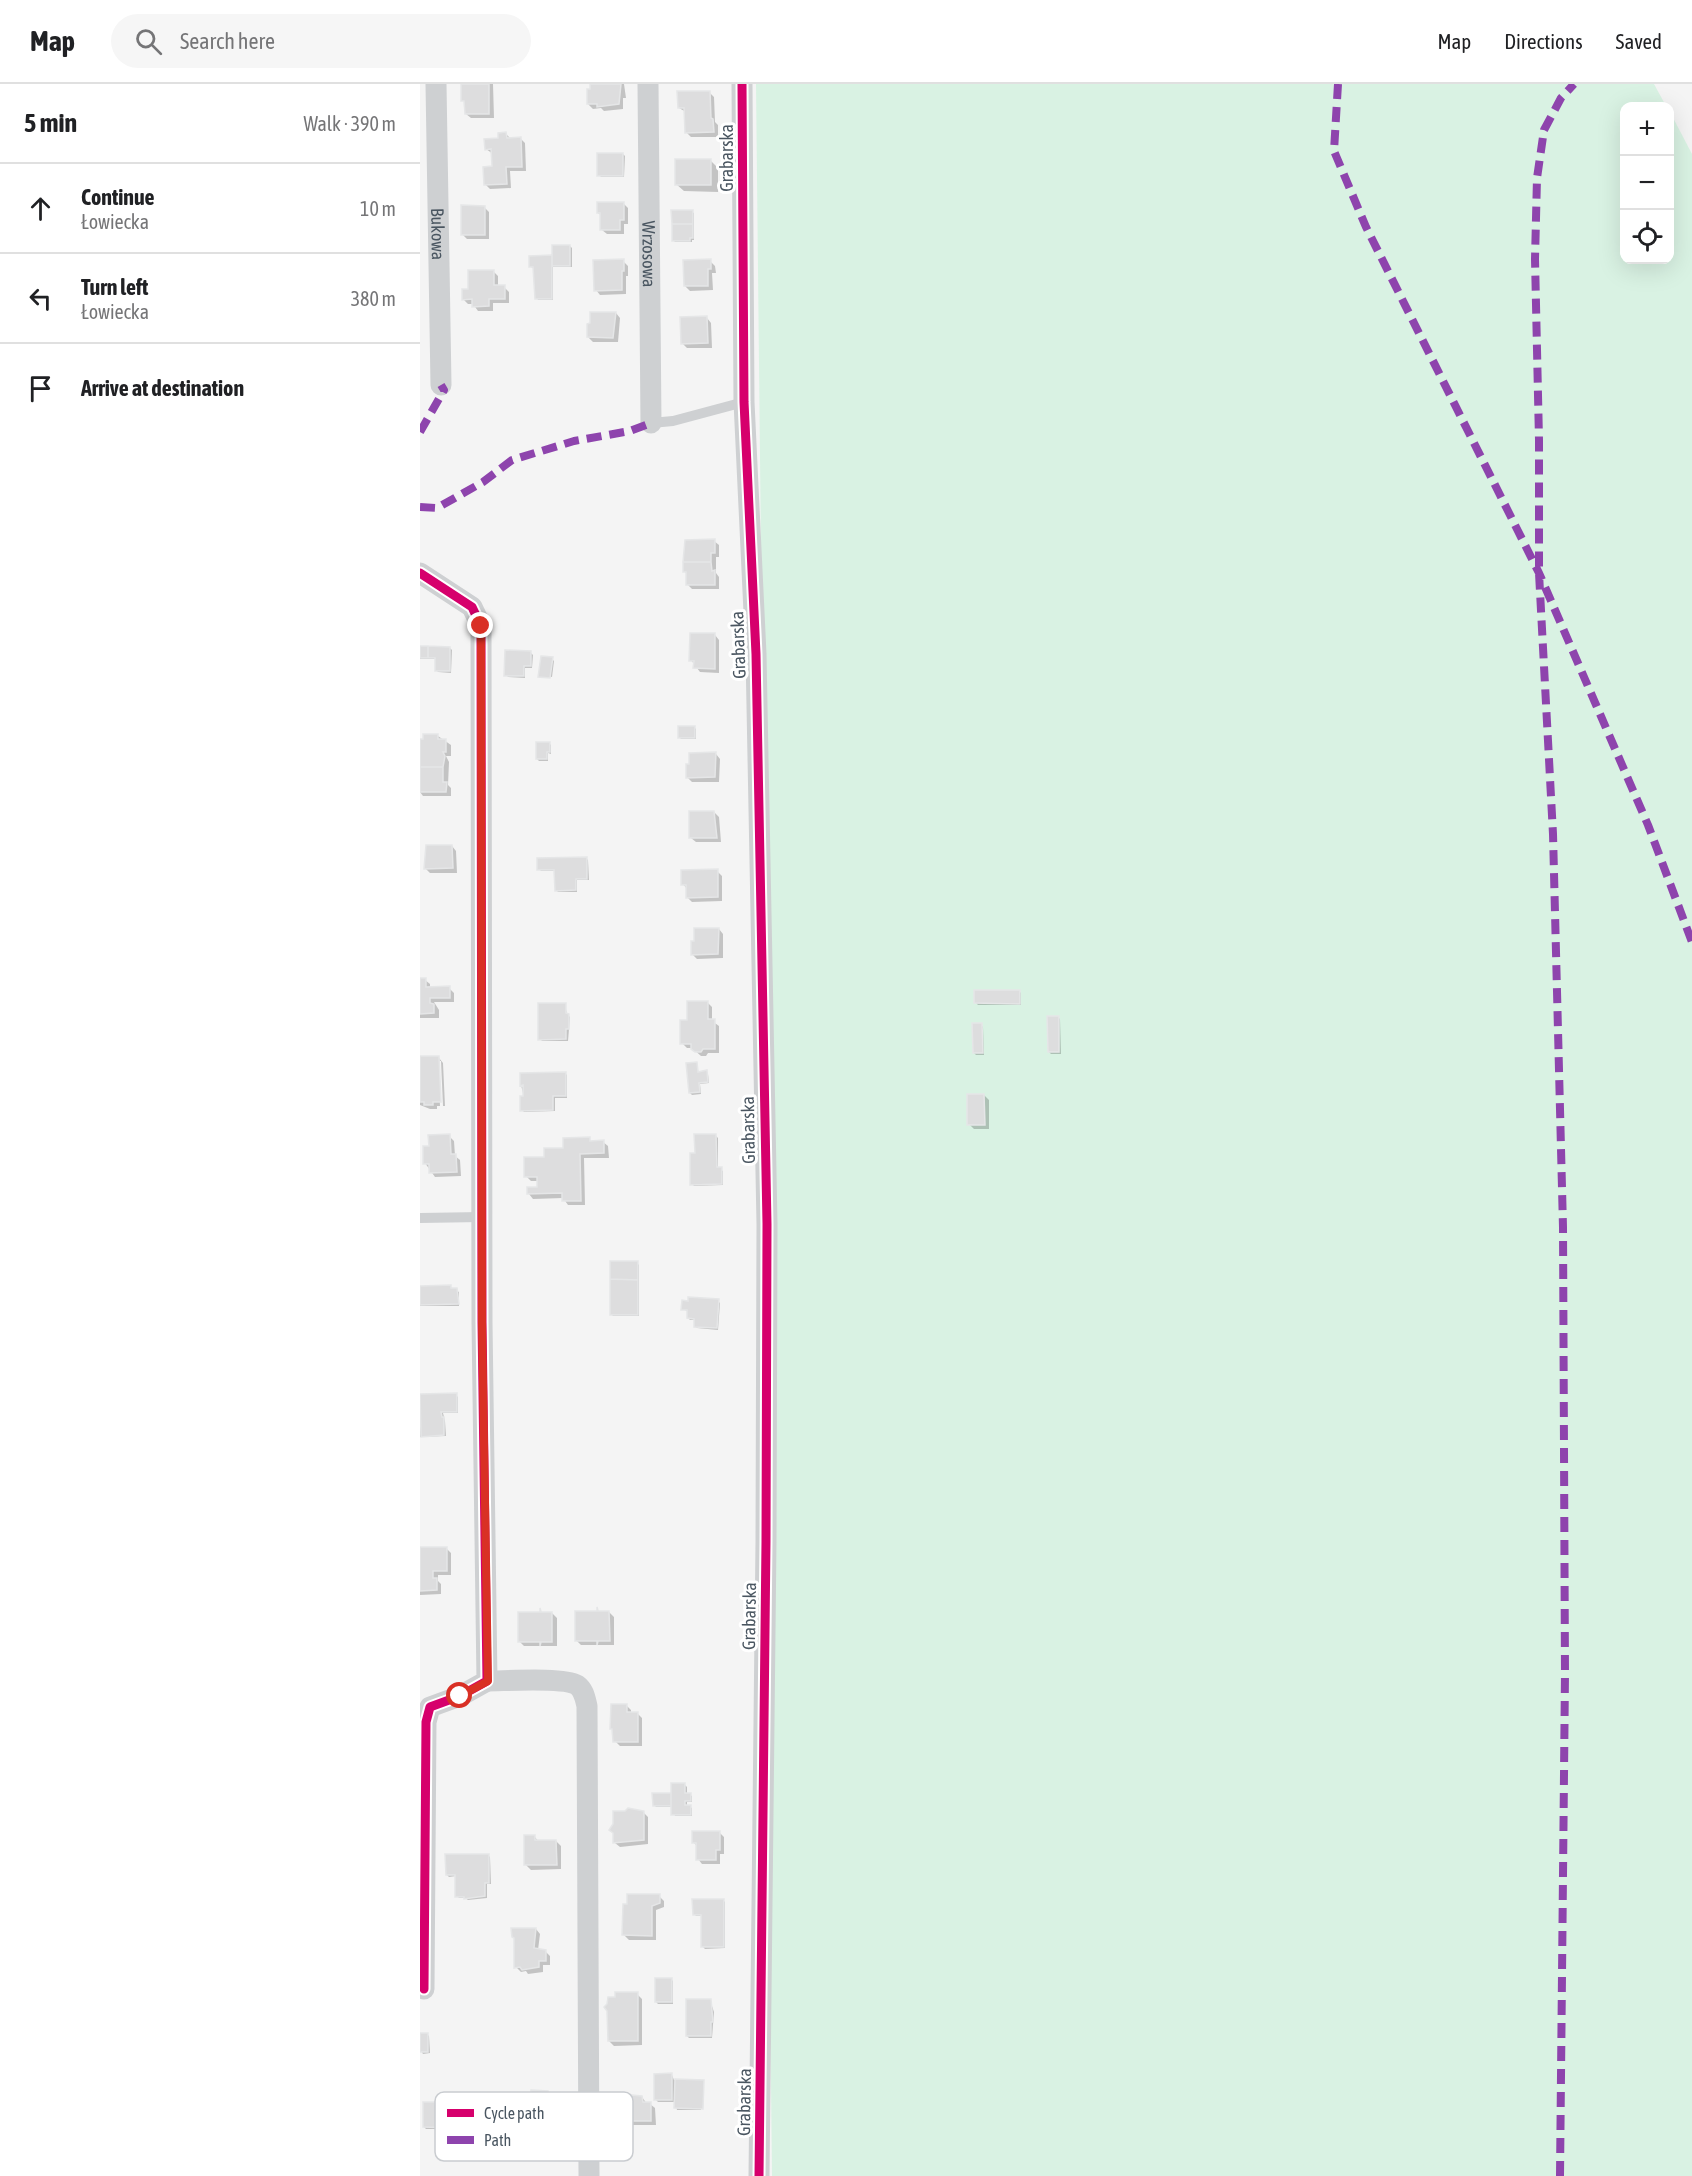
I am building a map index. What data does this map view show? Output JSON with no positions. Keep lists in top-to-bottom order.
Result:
{
  "streets": {
    "street": ["Grabarska", "Bukowa", "Wrzosowa"]
  },
  "legend": ["Cycle path", "Path"],
  "page": {
    "header": "Map",
    "search": "Search here",
    "nav": ["Map", "Directions", "Saved"],
    "heading": ["5 min", "Walk · 390 m"],
    "map_buttons": ["+", "−"],
    "list": [
      ["Continue", "Łowiecka", "10 m"],
      ["Turn left", "Łowiecka", "380 m"],
      "Arrive at destination"
    ]
  }
}
